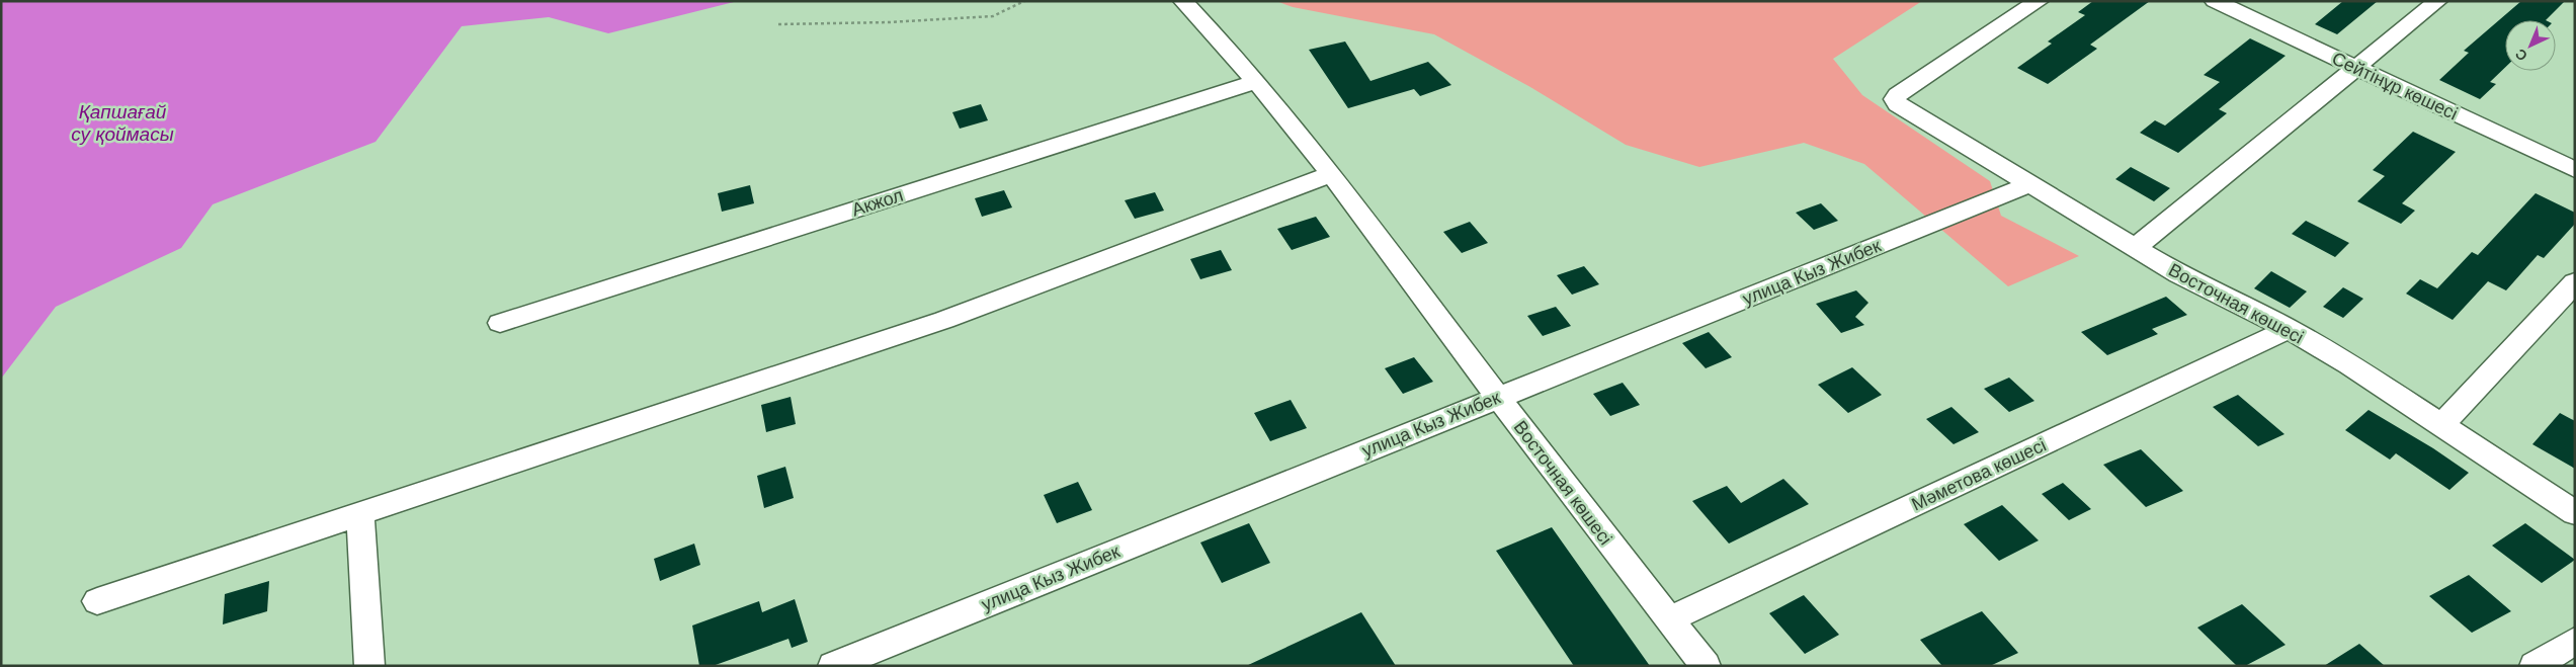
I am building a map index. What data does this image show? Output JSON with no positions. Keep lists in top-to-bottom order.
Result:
{
  "streets": {
    "street": [
      "Сейтінұр көшесі",
      "Акжол",
      "улица Кыз Жибек",
      "Восточная көшесі",
      "Мәметова көшесі"
    ]
  },
  "crossings": [
    ["Акжол", "Восточная көшесі"],
    ["улица Кыз Жибек", "Восточная көшесі"],
    ["Восточная көшесі", "Мәметова көшесі"]
  ],
  "water": ["Қапшағай су қоймасы"],
  "north": "bottom left"
}
